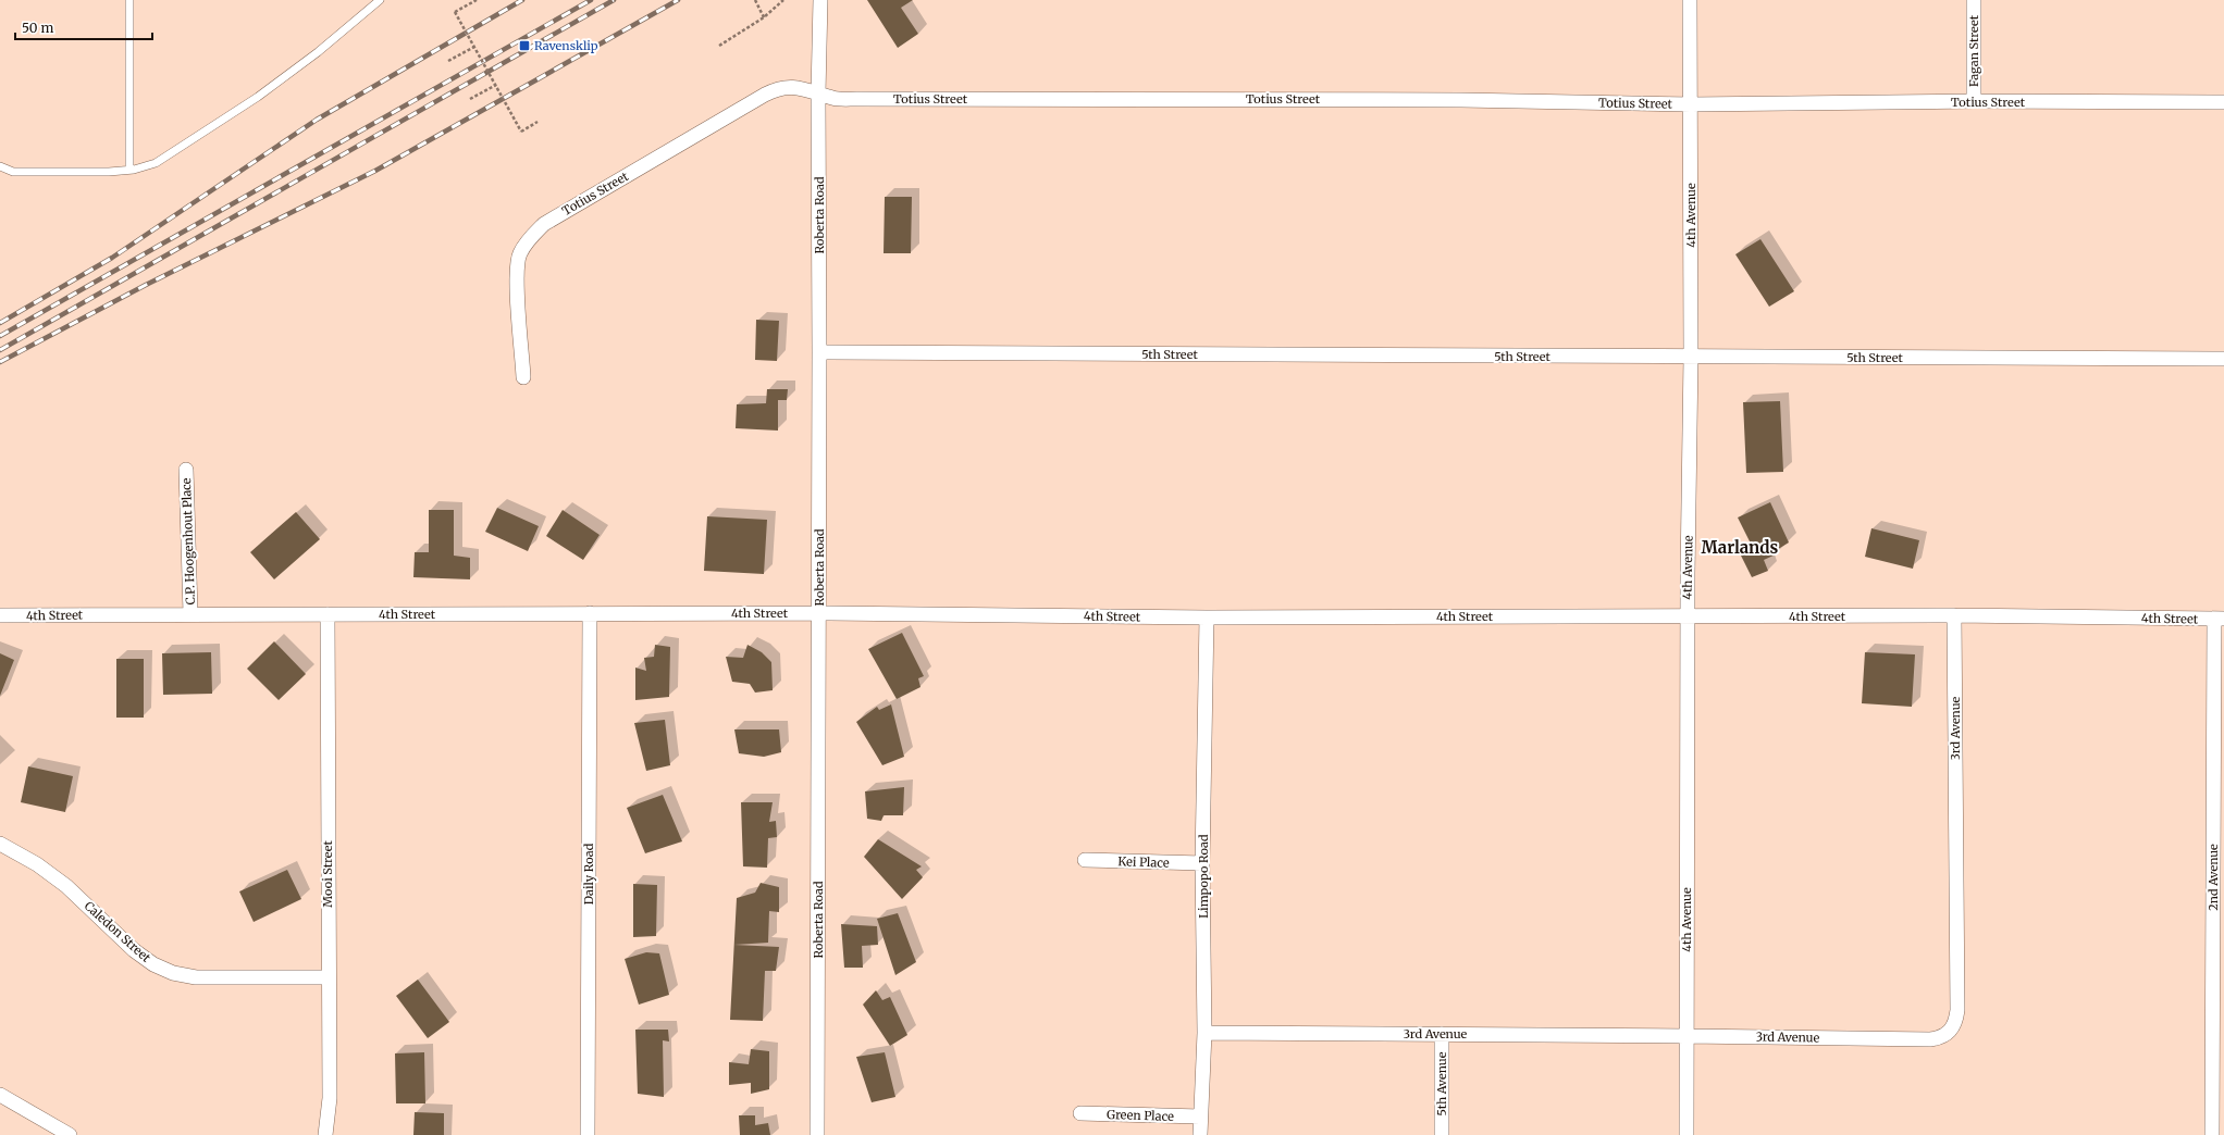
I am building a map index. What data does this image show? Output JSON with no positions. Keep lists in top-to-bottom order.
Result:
{
  "streets": {
    "street": [
      "Fagan Street",
      "Totius Street",
      "Roberta Road",
      "4th Avenue",
      "5th Street",
      "C.P. Hoogenhout Place",
      "4th Street",
      "3rd Avenue",
      "Kei Place",
      "Mooi Street",
      "Daily Road",
      "Limpopo Road",
      "2nd Avenue",
      "Caledon Street",
      "5th Avenue",
      "Green Place"
    ]
  },
  "crossings": [
    ["Fagan Street", "Totius Street"],
    ["Totius Street", "Roberta Road"],
    ["Totius Street", "4th Avenue"],
    ["Roberta Road", "5th Street"],
    ["Roberta Road", "4th Street"],
    ["4th Avenue", "5th Street"],
    ["4th Avenue", "4th Street"],
    ["4th Avenue", "3rd Avenue"],
    ["C.P. Hoogenhout Place", "4th Street"],
    ["4th Street", "3rd Avenue"],
    ["4th Street", "Mooi Street"],
    ["4th Street", "Daily Road"],
    ["4th Street", "Limpopo Road"],
    ["4th Street", "2nd Avenue"],
    ["3rd Avenue", "Limpopo Road"],
    ["3rd Avenue", "5th Avenue"],
    ["Kei Place", "Limpopo Road"],
    ["Mooi Street", "Caledon Street"],
    ["Limpopo Road", "Green Place"]
  ],
  "districts": ["Marlands"],
  "places": {
    "transit": ["Ravensklip"]
  },
  "scale_bar": "50 m"
}
